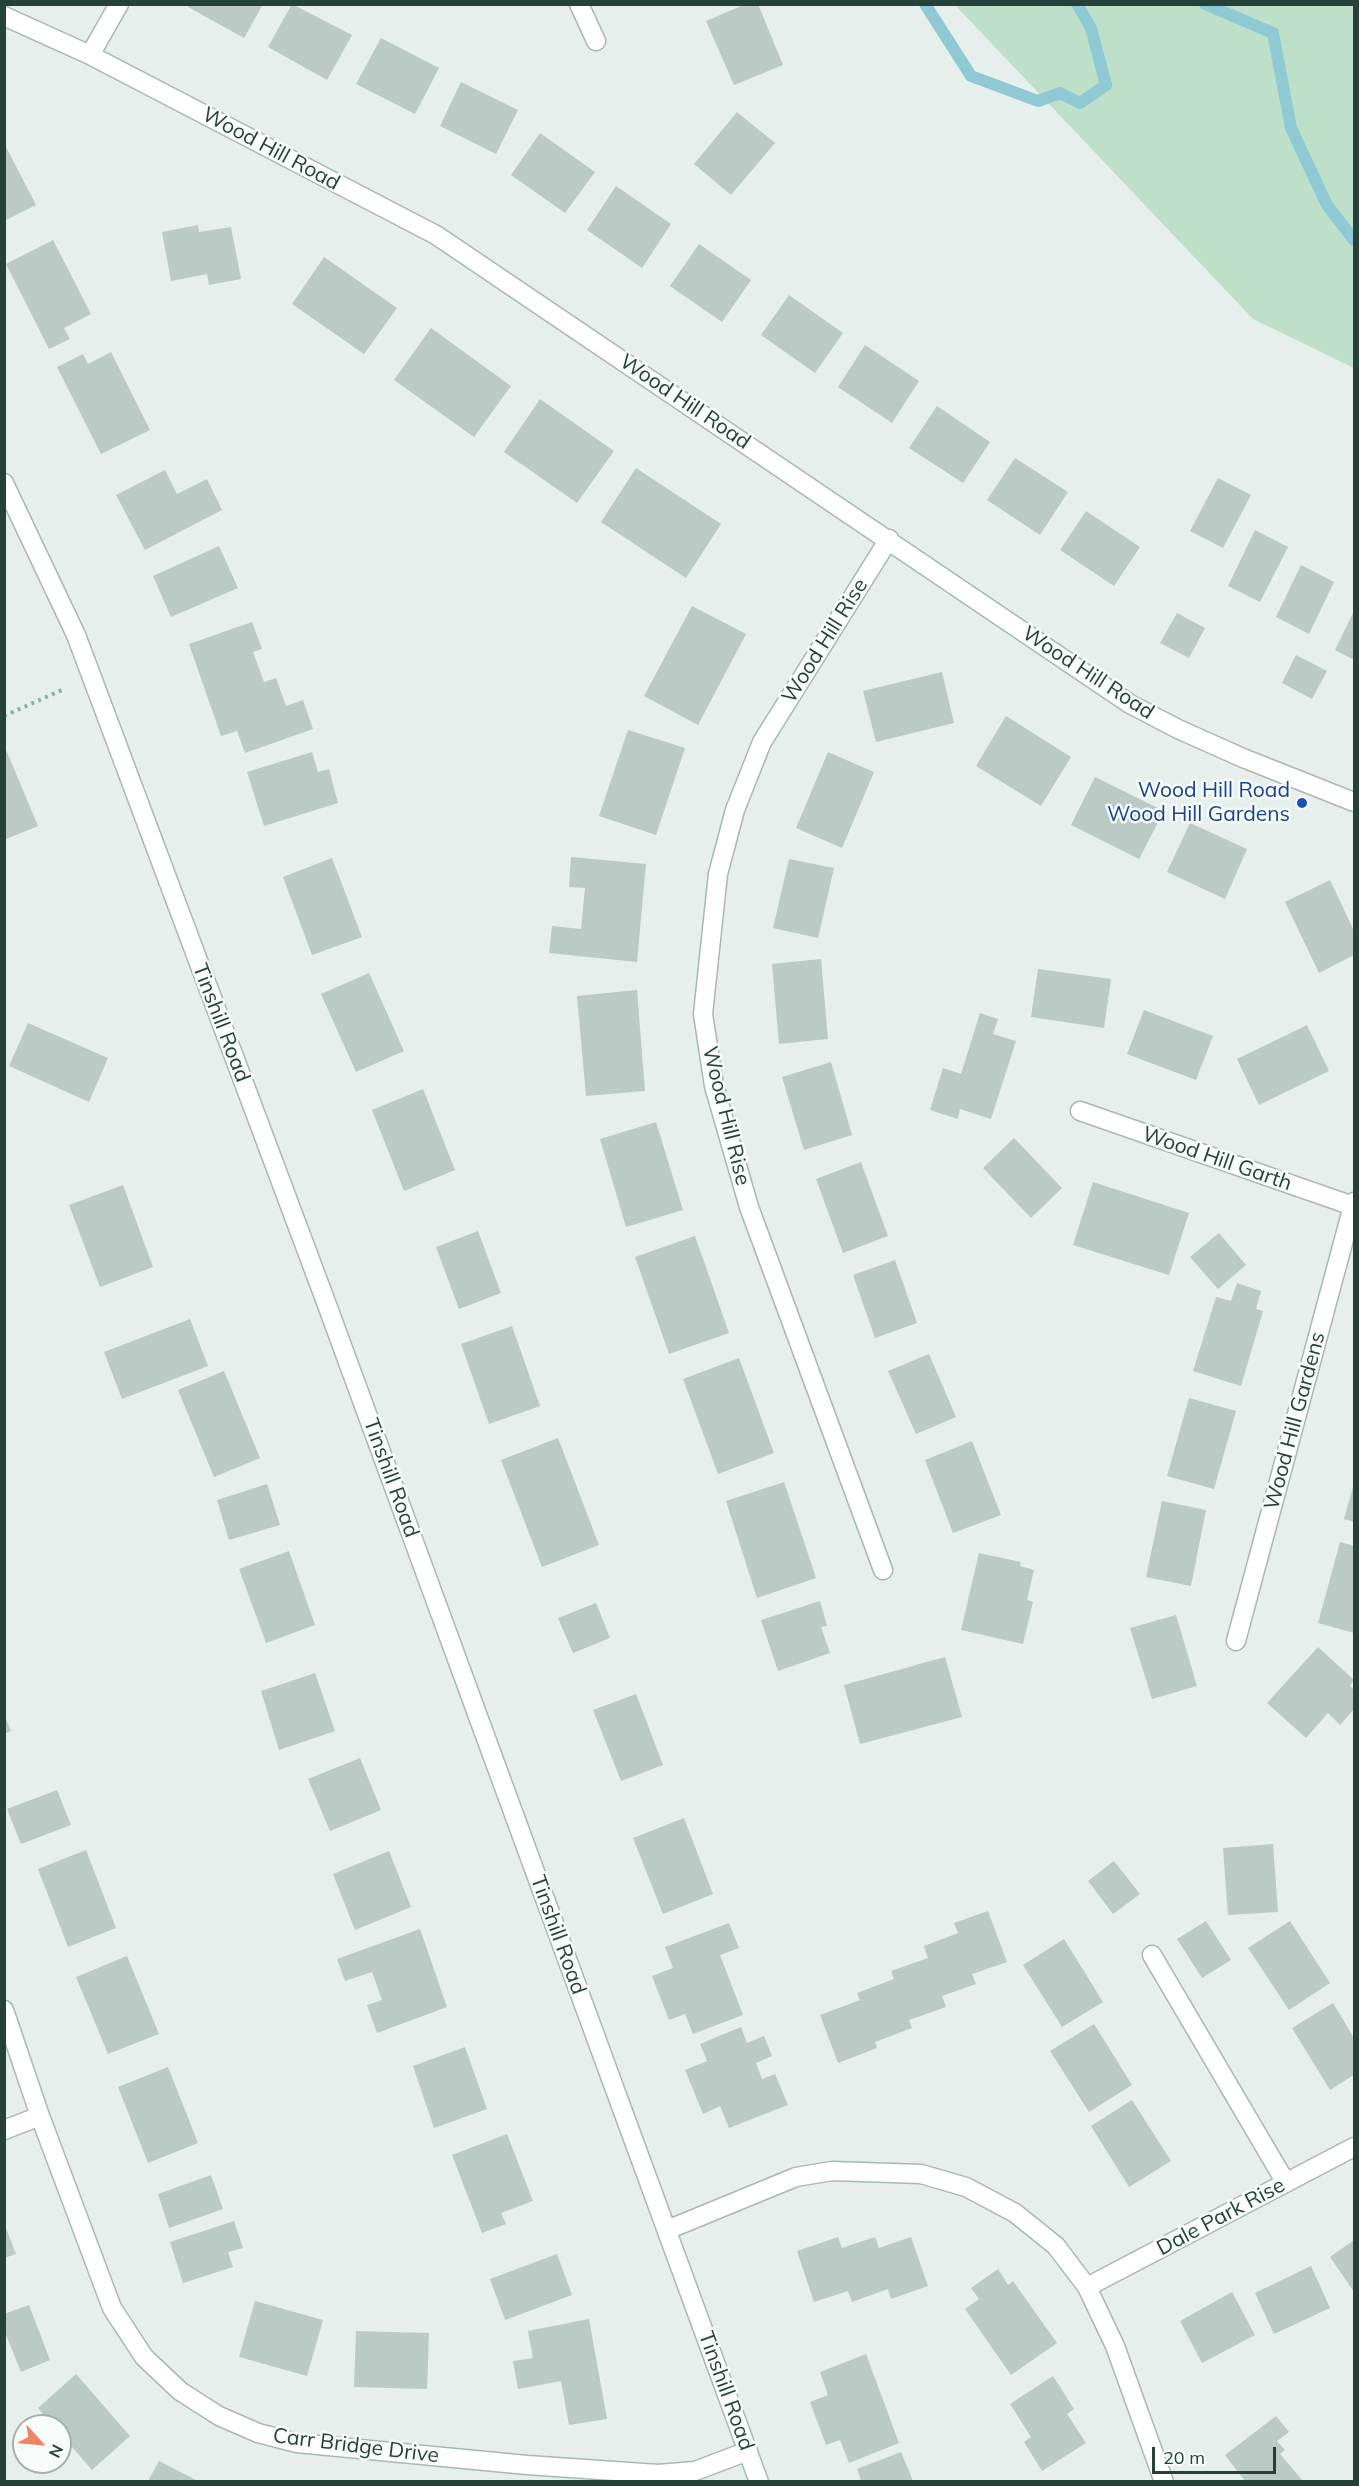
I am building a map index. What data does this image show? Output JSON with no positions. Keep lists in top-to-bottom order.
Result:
{
  "streets": {
    "street": [
      "Wood Hill Road",
      "Wood Hill Rise",
      "Tinshill Road",
      "Wood Hill Garth",
      "Wood Hill Gardens",
      "Dale Park Rise",
      "Carr Bridge Drive"
    ]
  },
  "crossings": [
    ["Wood Hill Road", "Wood Hill Rise"],
    ["Tinshill Road", "Carr Bridge Drive"],
    ["Wood Hill Garth", "Wood Hill Gardens"]
  ],
  "places": ["Wood Hill Road Wood Hill Gardens"],
  "scale_bar": "20 m",
  "north": "bottom right"
}
